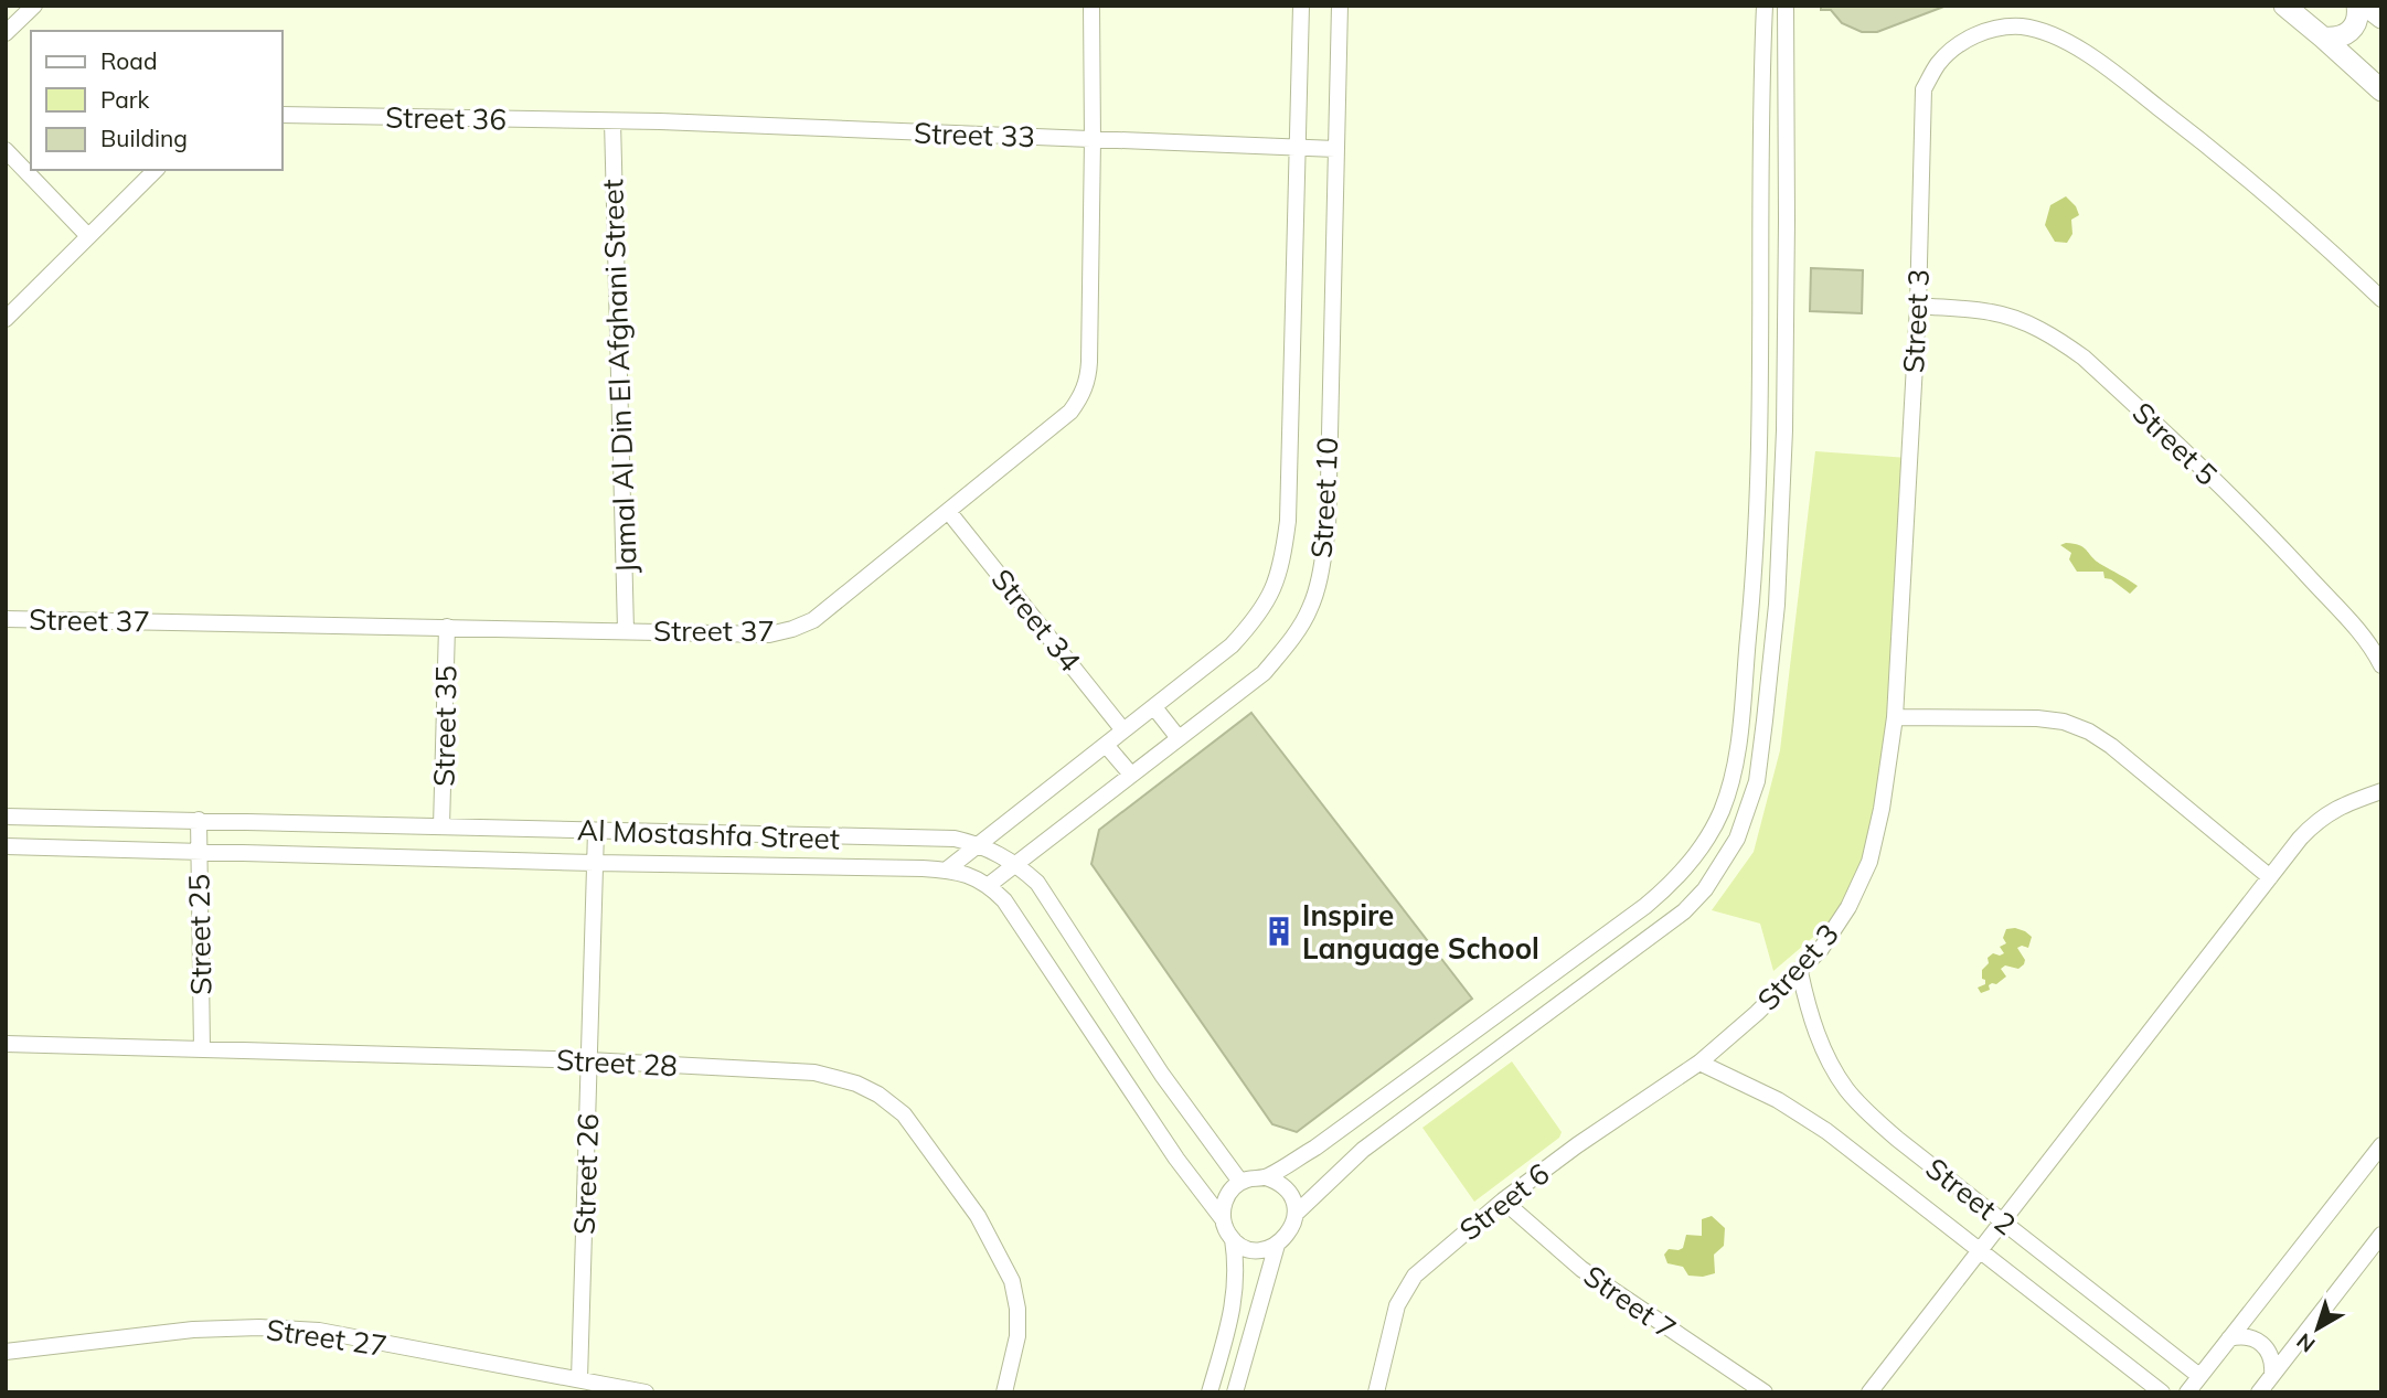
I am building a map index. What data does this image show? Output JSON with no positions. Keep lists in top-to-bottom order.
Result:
{
  "streets": {
    "street": [
      "Street 36",
      "Street 33",
      "Street 3",
      "Jamal Al Din El Afghani Street",
      "Street 5",
      "Street 10",
      "Street 37",
      "Street 34",
      "Street 35",
      "Al Mostashfa Street",
      "Street 25",
      "Street 28",
      "Street 26",
      "Street 2",
      "Street 6",
      "Street 7",
      "Street 27"
    ]
  },
  "crossings": [
    ["Street 36", "Street 33"],
    ["Street 36", "Jamal Al Din El Afghani Street"],
    ["Street 33", "Jamal Al Din El Afghani Street"],
    ["Street 33", "Street 10"],
    ["Street 33", "Street 37"],
    ["Street 3", "Street 5"],
    ["Street 3", "Street 2"],
    ["Street 3", "Street 6"],
    ["Jamal Al Din El Afghani Street", "Street 37"],
    ["Street 10", "Street 34"],
    ["Street 10", "Al Mostashfa Street"],
    ["Street 37", "Street 34"],
    ["Street 37", "Street 35"],
    ["Street 35", "Al Mostashfa Street"],
    ["Al Mostashfa Street", "Street 25"],
    ["Al Mostashfa Street", "Street 26"],
    ["Street 25", "Street 28"],
    ["Street 28", "Street 26"],
    ["Street 26", "Street 27"],
    ["Street 2", "Street 6"],
    ["Street 6", "Street 7"]
  ],
  "places": {
    "building": ["Inspire Language School"]
  },
  "legend": ["Road", "Park", "Building"],
  "north": "bottom left"
}
